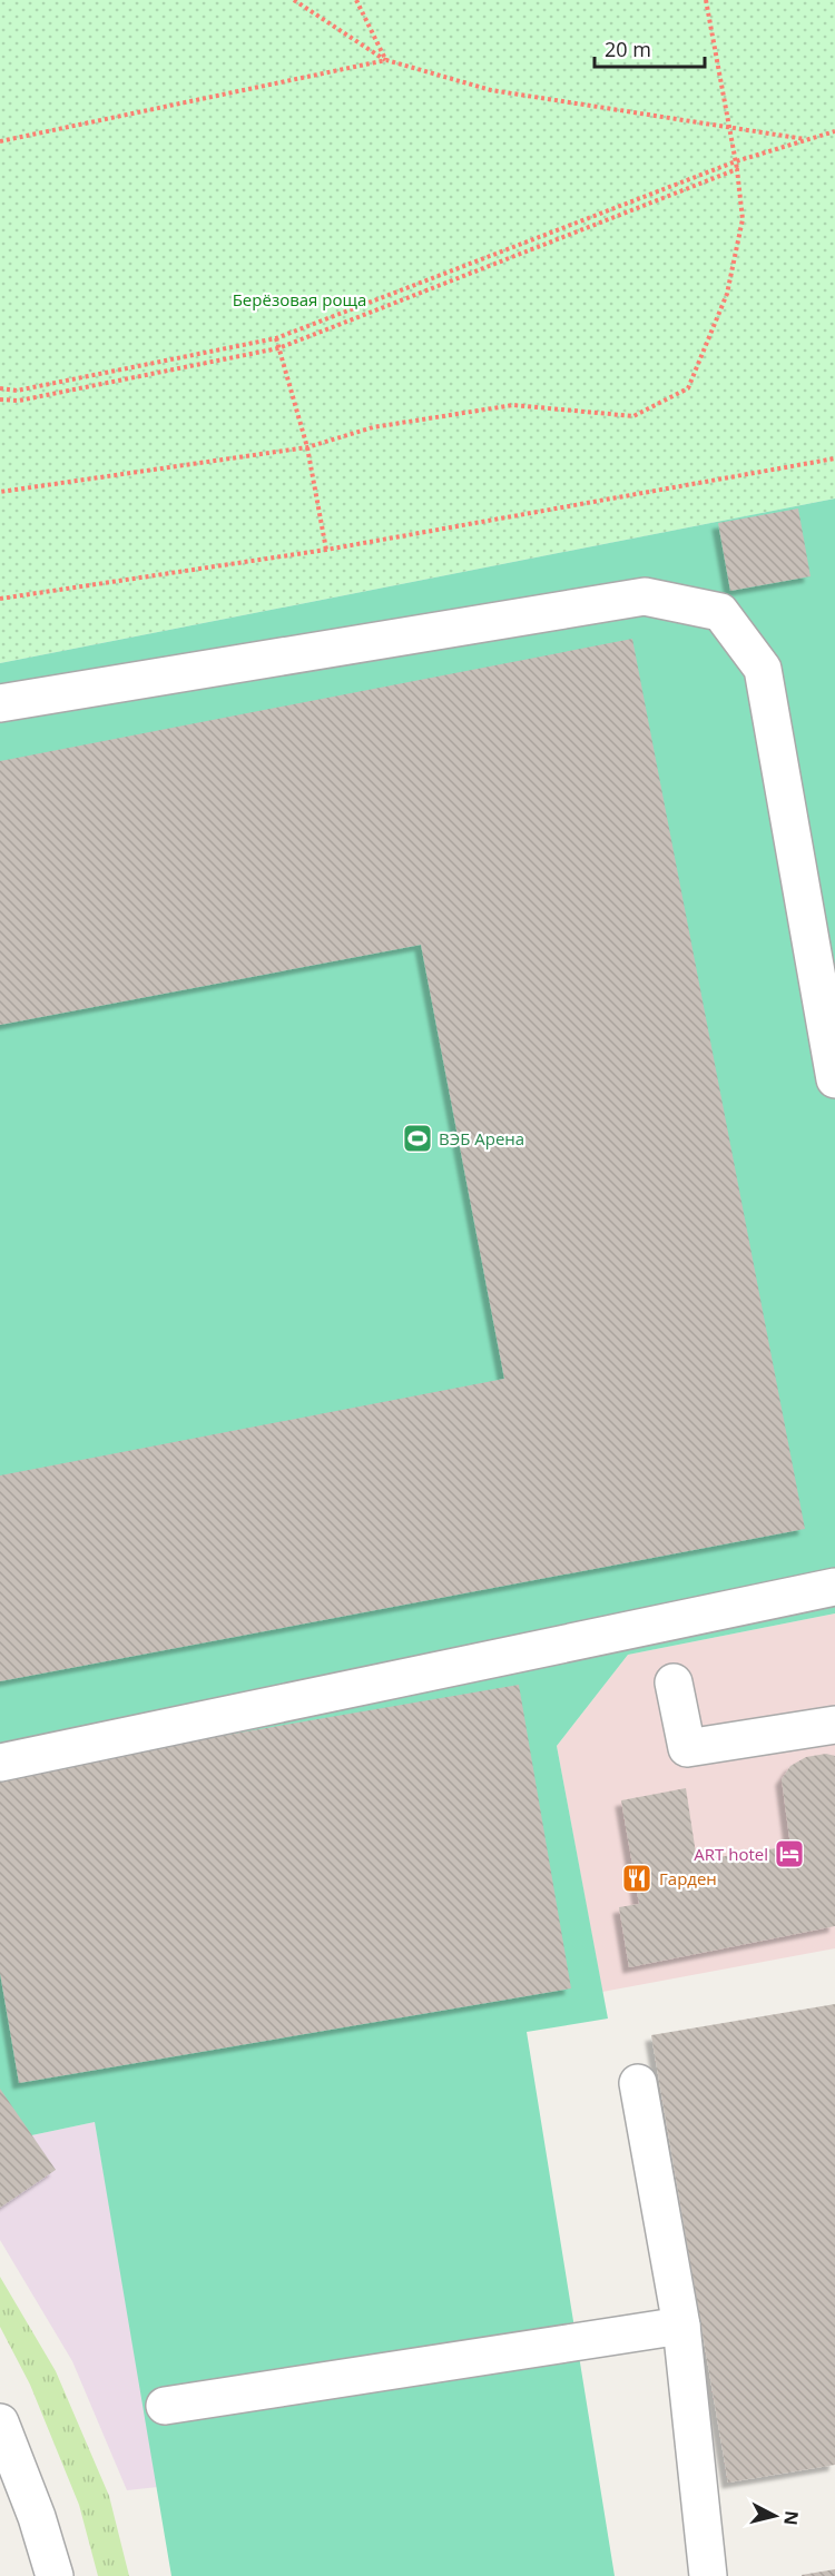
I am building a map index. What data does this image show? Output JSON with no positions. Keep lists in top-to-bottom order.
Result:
{
  "parks": ["Берёзовая роща"],
  "places": {
    "sports": ["ВЭБ Арена"],
    "hotel": ["ART hotel"],
    "restaurant": ["Гарден"]
  },
  "scale_bar": "20 m",
  "north": "right"
}
